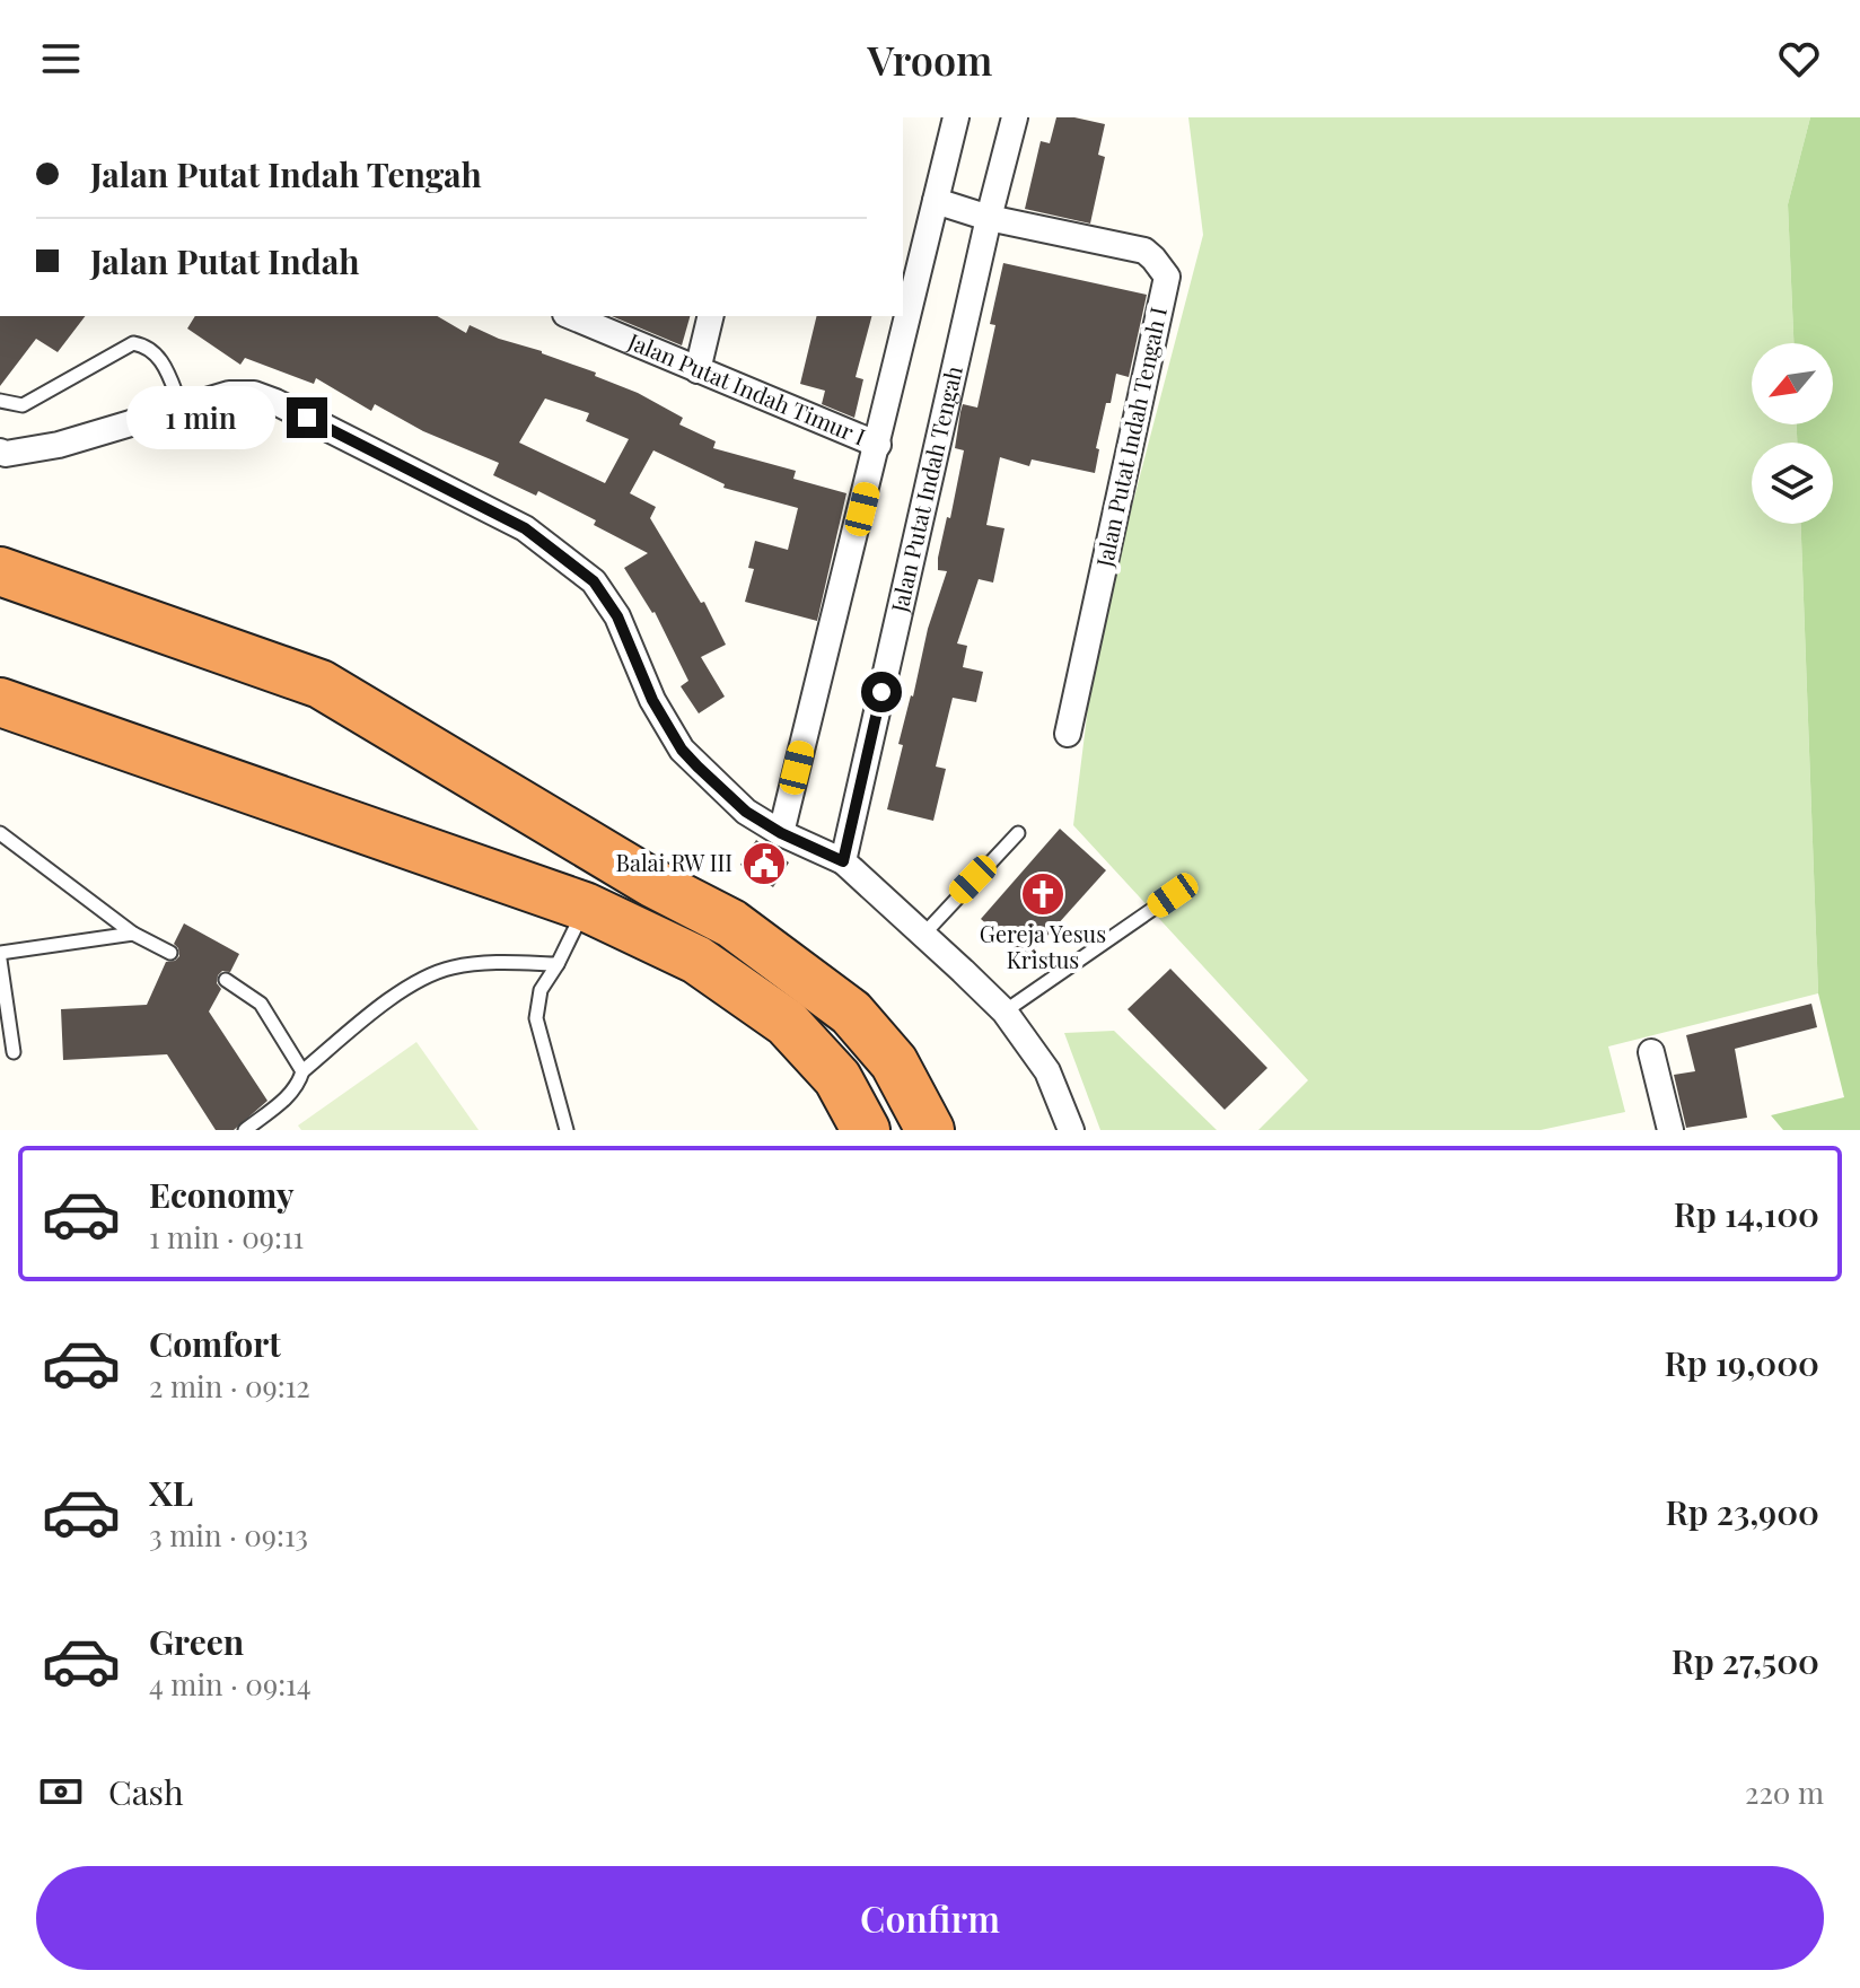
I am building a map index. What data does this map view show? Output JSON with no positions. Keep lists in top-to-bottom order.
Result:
{
  "streets": {
    "street": ["Jalan Putat Indah Timur I", "Jalan Putat Indah Tengah I", "Jalan Putat Indah Tengah"]
  },
  "crossings": [
    ["Jalan Putat Indah Tengah I", "Jalan Putat Indah Tengah"]
  ],
  "places": {
    "public building": ["Balai RW III"],
    "church": ["Gereja Yesus Kristus"]
  },
  "north": "bottom left",
  "page": {
    "header": "Vroom",
    "banner": ["Jalan Putat Indah Tengah", "Jalan Putat Indah"],
    "bubble": "1 min",
    "list": [
      {
        "name": "Economy",
        "note": "1 min · 09:11",
        "value": "Rp 14,100"
      },
      {
        "name": "Comfort",
        "note": "2 min · 09:12",
        "value": "Rp 19,000"
      },
      {
        "name": "XL",
        "note": "3 min · 09:13",
        "value": "Rp 23,900"
      },
      {
        "name": "Green",
        "note": "4 min · 09:14",
        "value": "Rp 27,500"
      }
    ],
    "pay": ["Cash", "220 m"],
    "buttons": "Confirm"
  }
}
